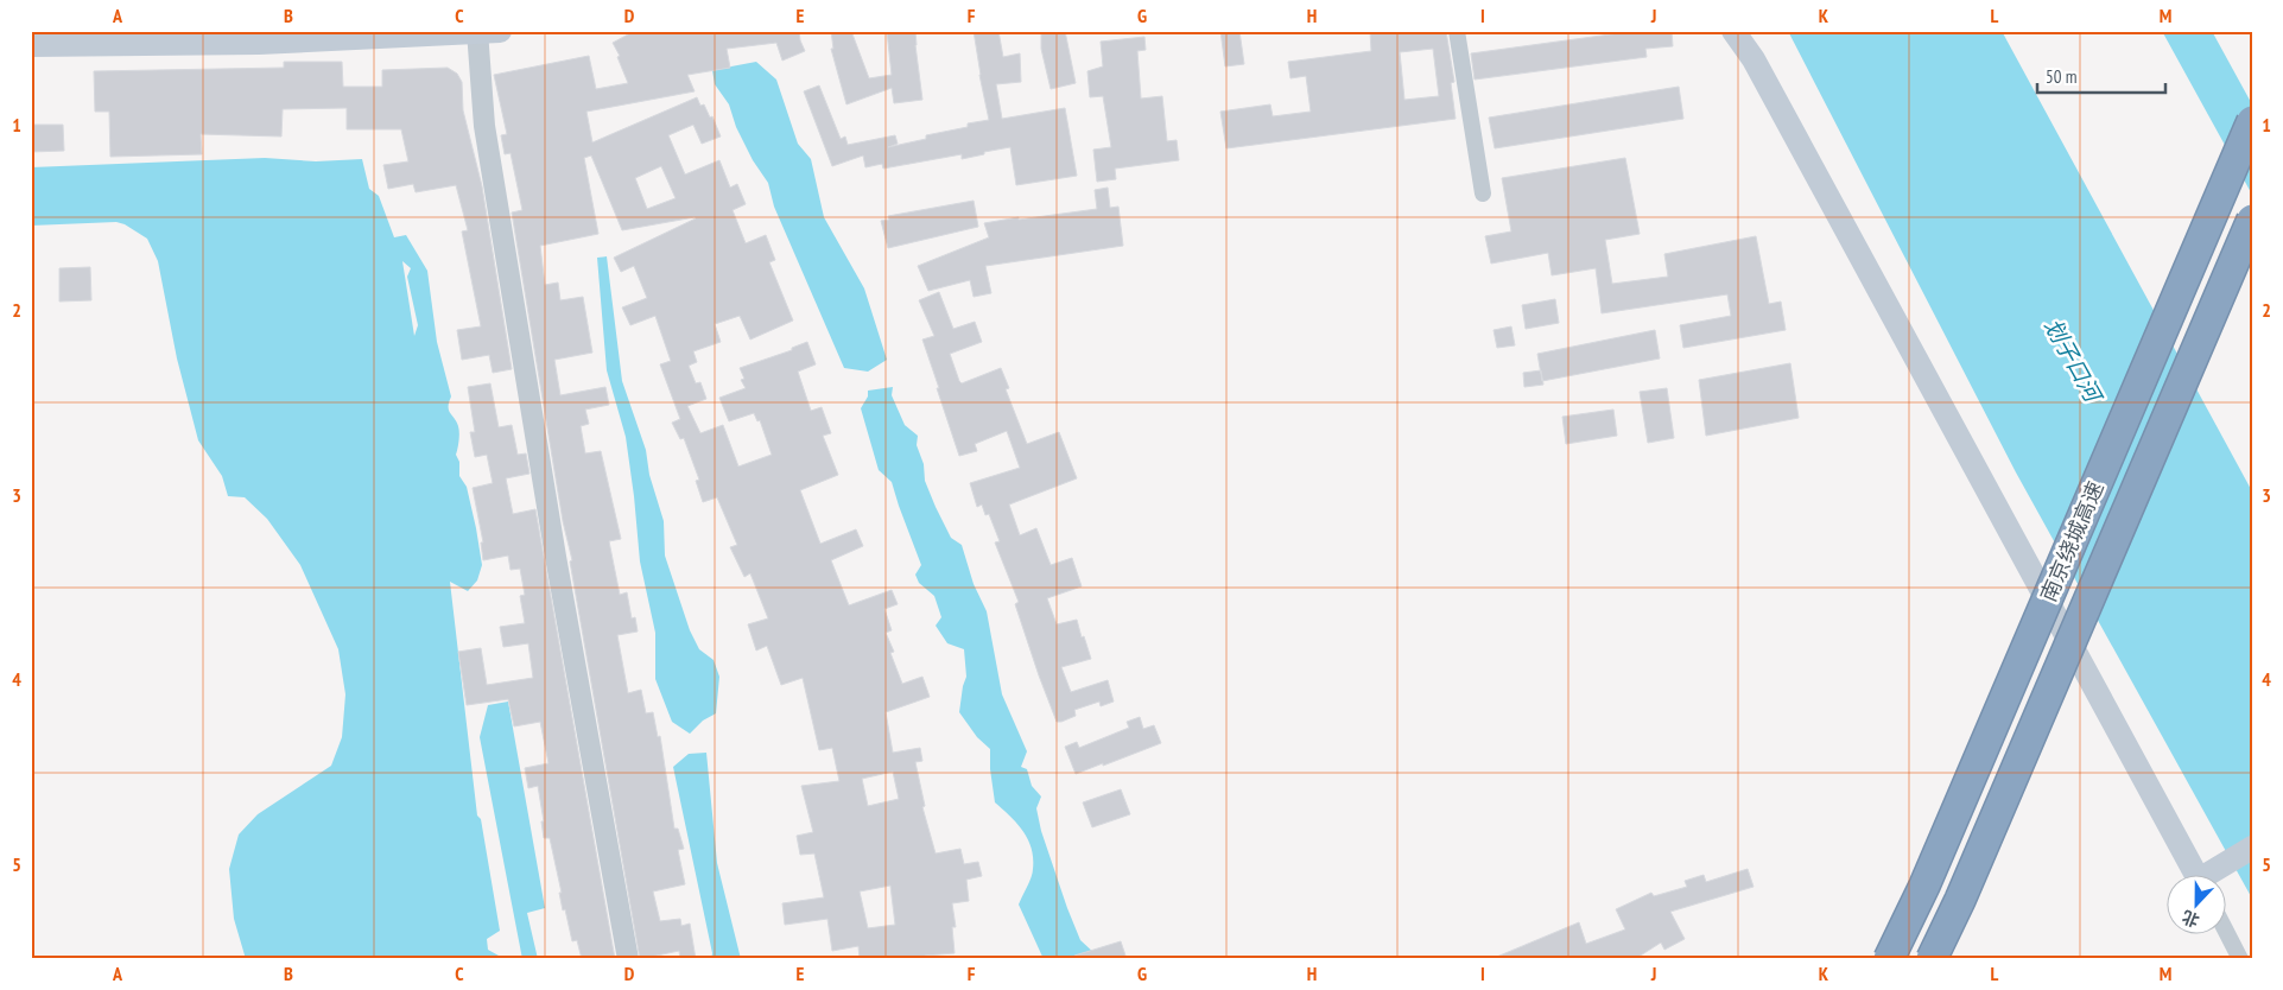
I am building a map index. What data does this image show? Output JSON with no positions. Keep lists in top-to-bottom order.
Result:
{
  "streets": {
    "highway": ["南京绕城高速"]
  },
  "water": ["划子口河"],
  "scale_bar": "50 m",
  "north": "bottom",
  "grid": {
    "columns": [
      "A",
      "B",
      "C",
      "D",
      "E",
      "F",
      "G",
      "H",
      "I",
      "J",
      "K",
      "L",
      "M"
    ],
    "rows": [
      "1",
      "2",
      "3",
      "4",
      "5"
    ]
  }
}
